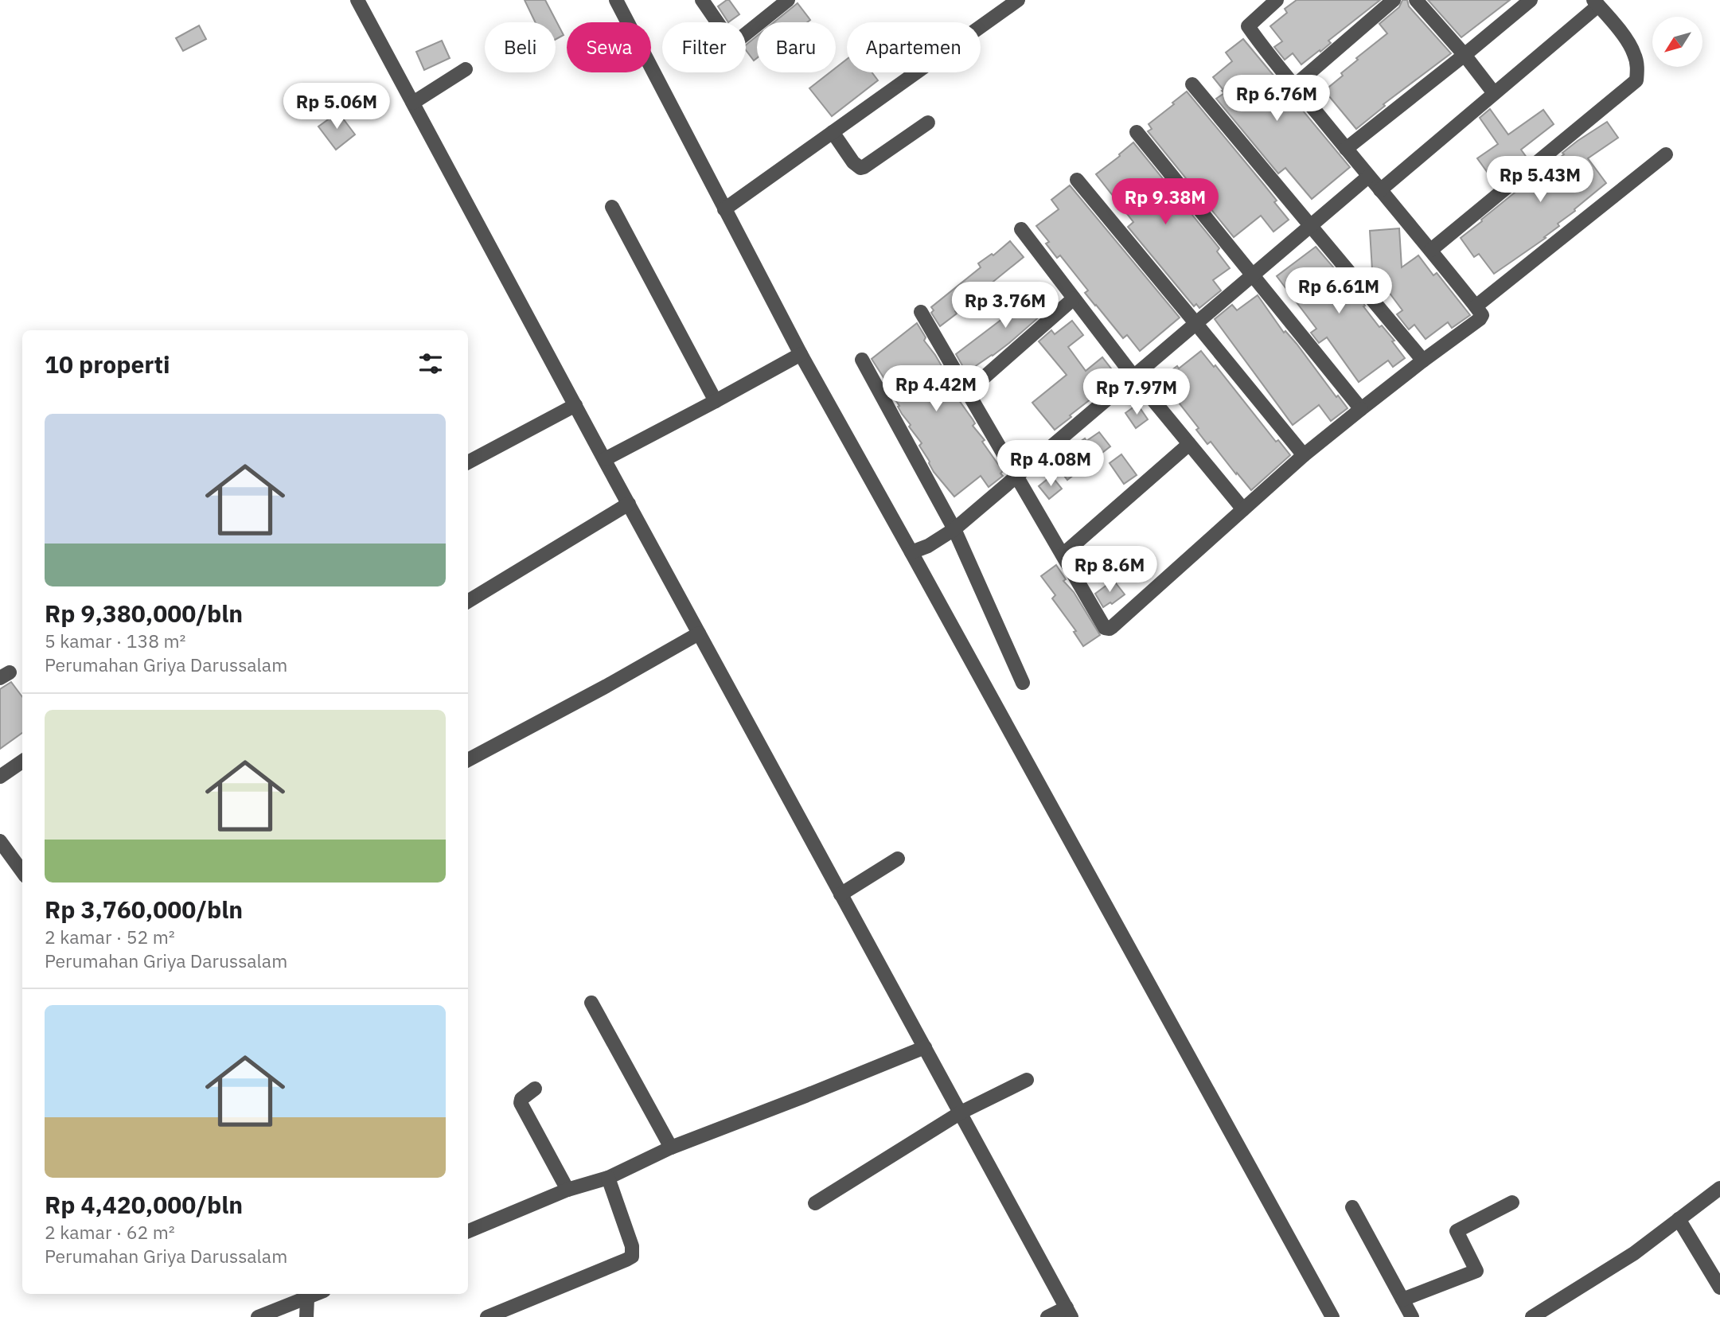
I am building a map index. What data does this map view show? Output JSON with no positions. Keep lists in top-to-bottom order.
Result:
{
  "north": "bottom left",
  "page": {
    "chip": [
      "Beli",
      "Sewa",
      "Filter",
      "Baru",
      "Apartemen"
    ],
    "price": [
      "Rp 6.76M",
      "Rp 5.06M",
      "Rp 5.43M",
      "Rp 9.38M",
      "Rp 6.61M",
      "Rp 3.76M",
      "Rp 4.42M",
      "Rp 7.97M",
      "Rp 4.08M",
      "Rp 8.6M"
    ],
    "heading": "10 properti",
    "list": [
      {
        "name": "Rp 9,380,000/bln",
        "note": "5 kamar · 138 m² · Perumahan Griya Darussalam"
      },
      {
        "name": "Rp 3,760,000/bln",
        "note": "2 kamar · 52 m² · Perumahan Griya Darussalam"
      },
      {
        "name": "Rp 4,420,000/bln",
        "note": "2 kamar · 62 m² · Perumahan Griya Darussalam"
      }
    ]
  }
}
